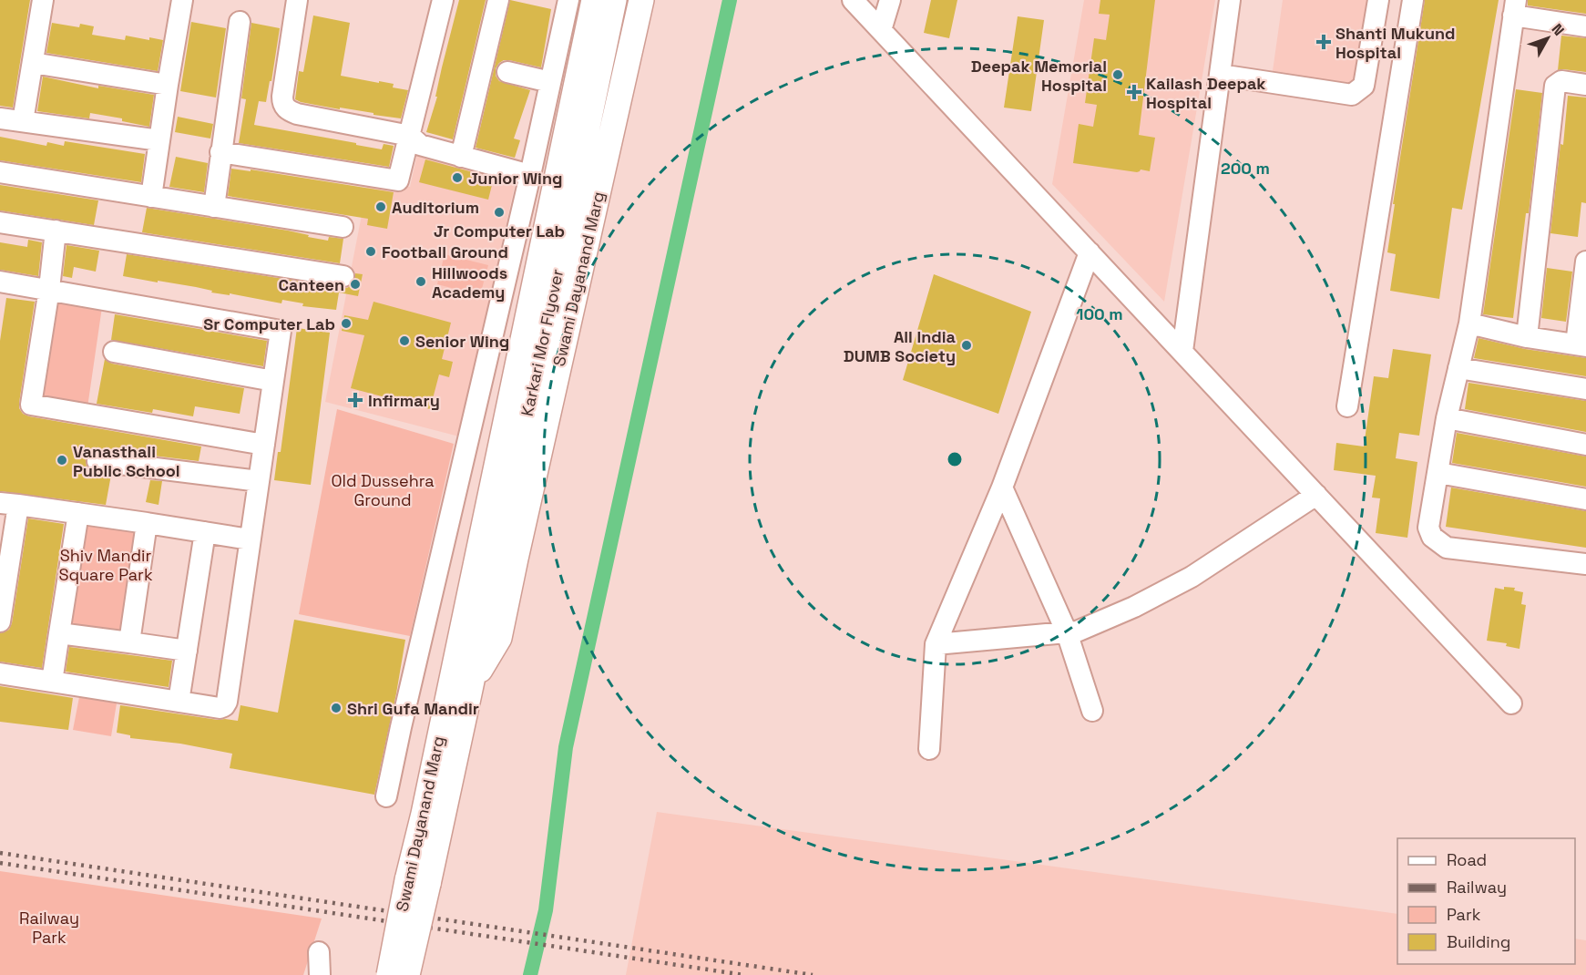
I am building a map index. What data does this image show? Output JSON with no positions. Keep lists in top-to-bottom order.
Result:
{
  "streets": {
    "main road": ["Swami Dayanand Marg", "Karkari Mor Flyover"]
  },
  "crossings": [
    ["Swami Dayanand Marg", "Karkari Mor Flyover"]
  ],
  "parks": ["Old Dussehra Ground", "Shiv Mandir Square Park", "Railway Park"],
  "places": {
    "health": ["Shanti Mukund Hospital", "Kailash Deepak Hospital", "Infirmary"],
    "other": [
      "Deepak Memorial Hospital",
      "Junior Wing",
      "Auditorium",
      "Jr Computer Lab",
      "Football Ground",
      "Hillwoods Academy",
      "Canteen",
      "Sr Computer Lab",
      "Senior Wing",
      "All India DUMB Society",
      "Vanasthali Public School",
      "Shri Gufa Mandir"
    ]
  },
  "legend": [
    "Road",
    "Railway",
    "Park",
    "Building"
  ],
  "north": "top right",
  "rings": ["200 m", "100 m"]
}
